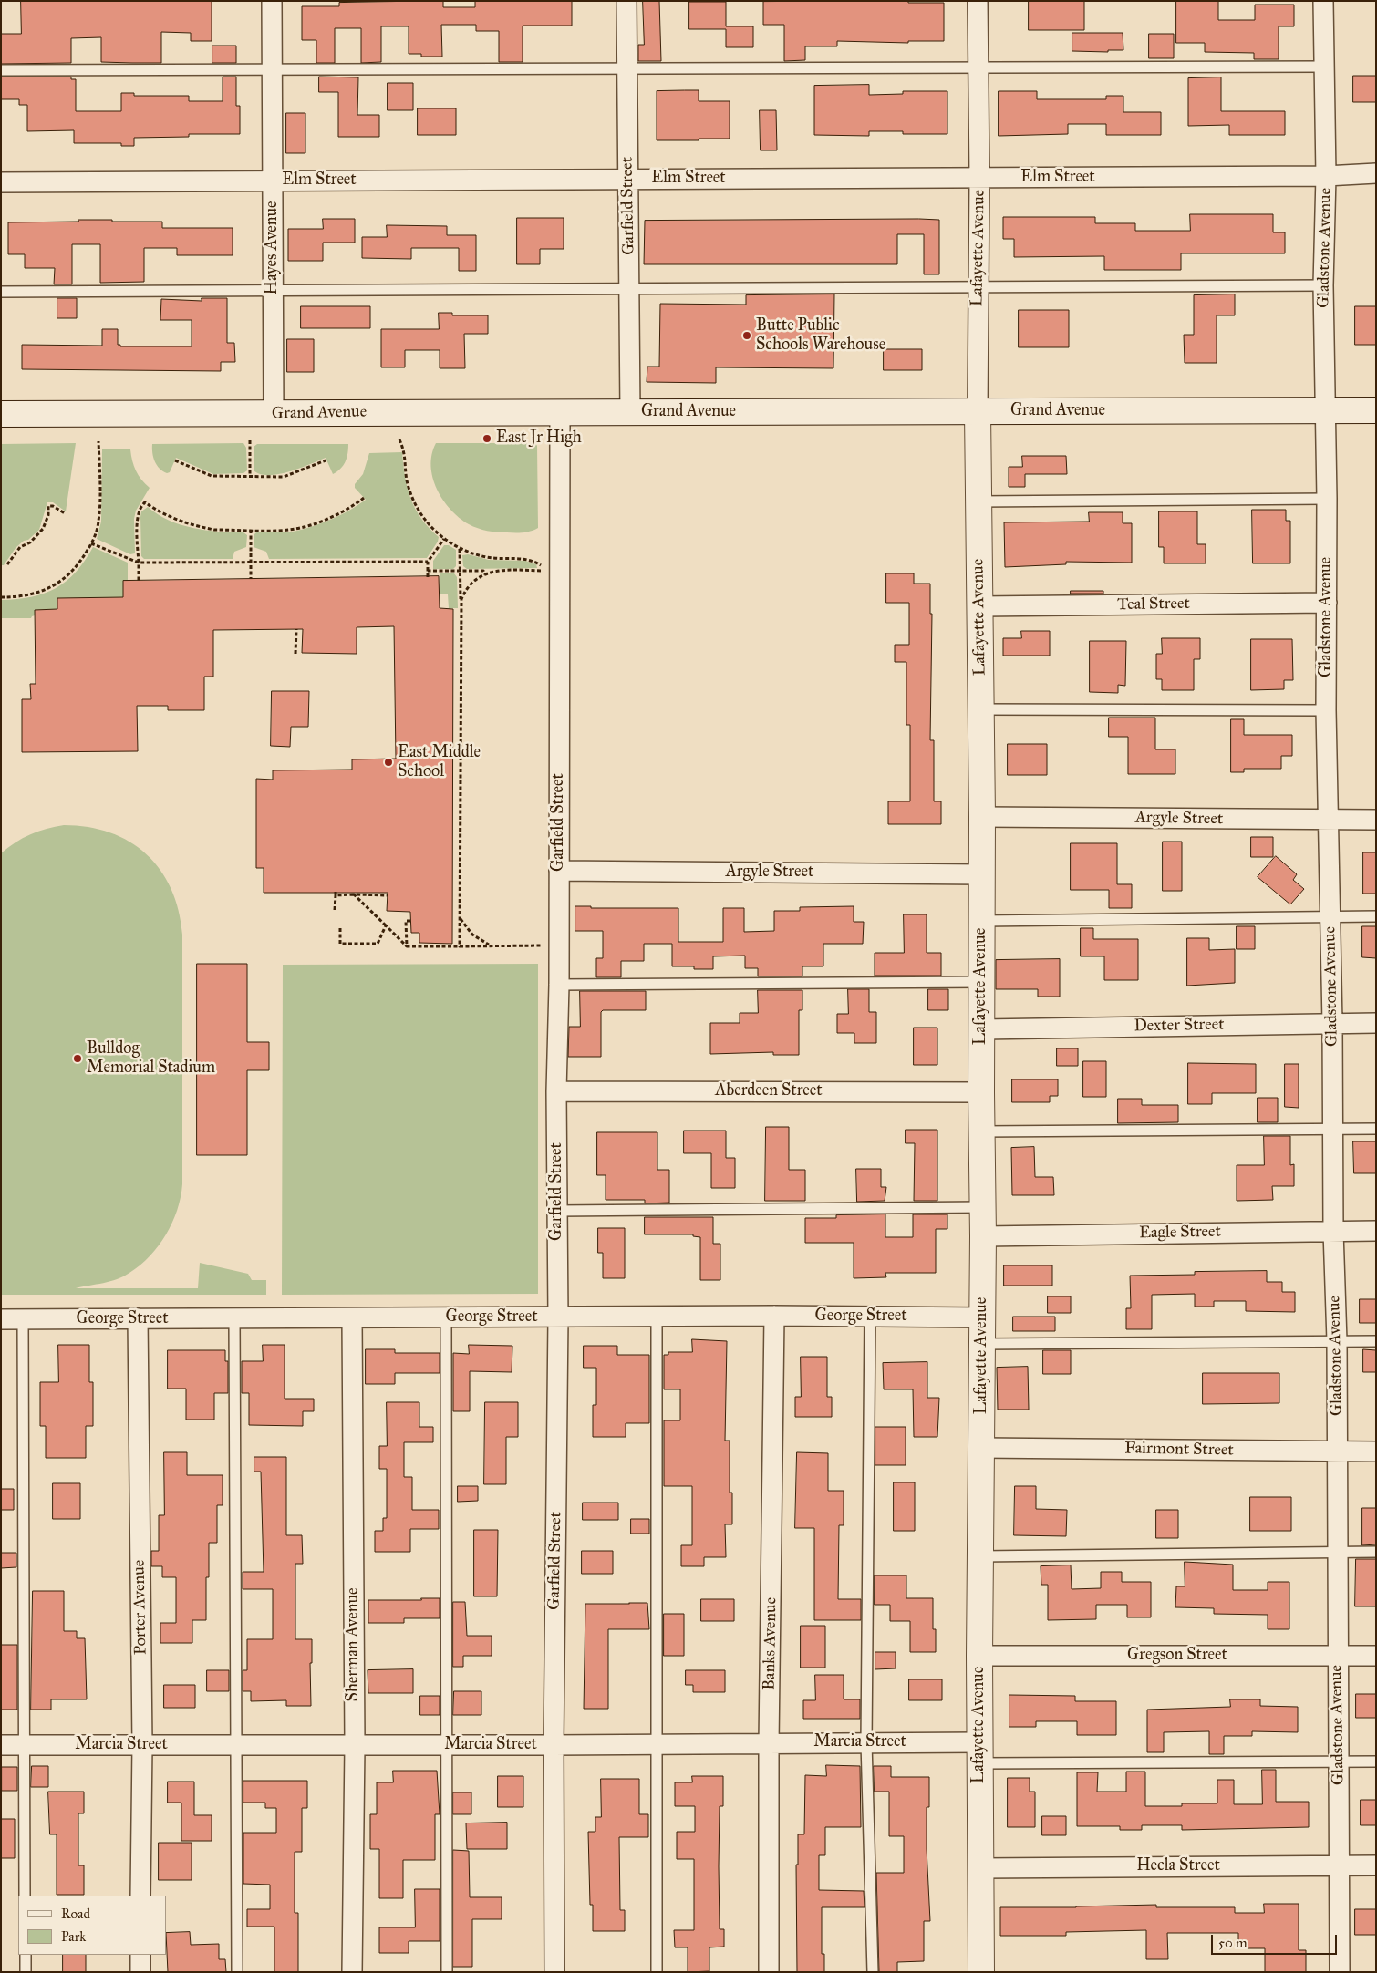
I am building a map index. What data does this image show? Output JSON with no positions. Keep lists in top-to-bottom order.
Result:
{
  "streets": {
    "street": [
      "Elm Street",
      "Garfield Street",
      "Hayes Avenue",
      "Lafayette Avenue",
      "Gladstone Avenue",
      "Grand Avenue",
      "Teal Street",
      "Argyle Street",
      "Dexter Street",
      "Aberdeen Street",
      "Eagle Street",
      "George Street",
      "Fairmont Street",
      "Porter Avenue",
      "Banks Avenue",
      "Sherman Avenue",
      "Gregson Street",
      "Marcia Street",
      "Hecla Street"
    ]
  },
  "crossings": [
    ["Elm Street", "Garfield Street"],
    ["Elm Street", "Hayes Avenue"],
    ["Elm Street", "Lafayette Avenue"],
    ["Elm Street", "Gladstone Avenue"],
    ["Garfield Street", "Grand Avenue"],
    ["Garfield Street", "Argyle Street"],
    ["Garfield Street", "Aberdeen Street"],
    ["Garfield Street", "George Street"],
    ["Garfield Street", "Marcia Street"],
    ["Hayes Avenue", "Grand Avenue"],
    ["Lafayette Avenue", "Grand Avenue"],
    ["Lafayette Avenue", "Teal Street"],
    ["Lafayette Avenue", "Argyle Street"],
    ["Lafayette Avenue", "Dexter Street"],
    ["Lafayette Avenue", "Aberdeen Street"],
    ["Lafayette Avenue", "Eagle Street"],
    ["Lafayette Avenue", "George Street"],
    ["Lafayette Avenue", "Fairmont Street"],
    ["Lafayette Avenue", "Gregson Street"],
    ["Lafayette Avenue", "Marcia Street"],
    ["Lafayette Avenue", "Hecla Street"],
    ["Gladstone Avenue", "Grand Avenue"],
    ["Gladstone Avenue", "Teal Street"],
    ["Gladstone Avenue", "Argyle Street"],
    ["Gladstone Avenue", "Dexter Street"],
    ["Gladstone Avenue", "Eagle Street"],
    ["Gladstone Avenue", "Fairmont Street"],
    ["Gladstone Avenue", "Gregson Street"],
    ["Gladstone Avenue", "Hecla Street"],
    ["George Street", "Porter Avenue"],
    ["George Street", "Banks Avenue"],
    ["George Street", "Sherman Avenue"],
    ["Porter Avenue", "Marcia Street"],
    ["Banks Avenue", "Marcia Street"],
    ["Sherman Avenue", "Marcia Street"]
  ],
  "places": [
    "Butte Public Schools Warehouse",
    "East Jr High",
    "East Middle School",
    "Bulldog Memorial Stadium"
  ],
  "legend": ["Road", "Park"],
  "scale_bar": "50 m"
}
